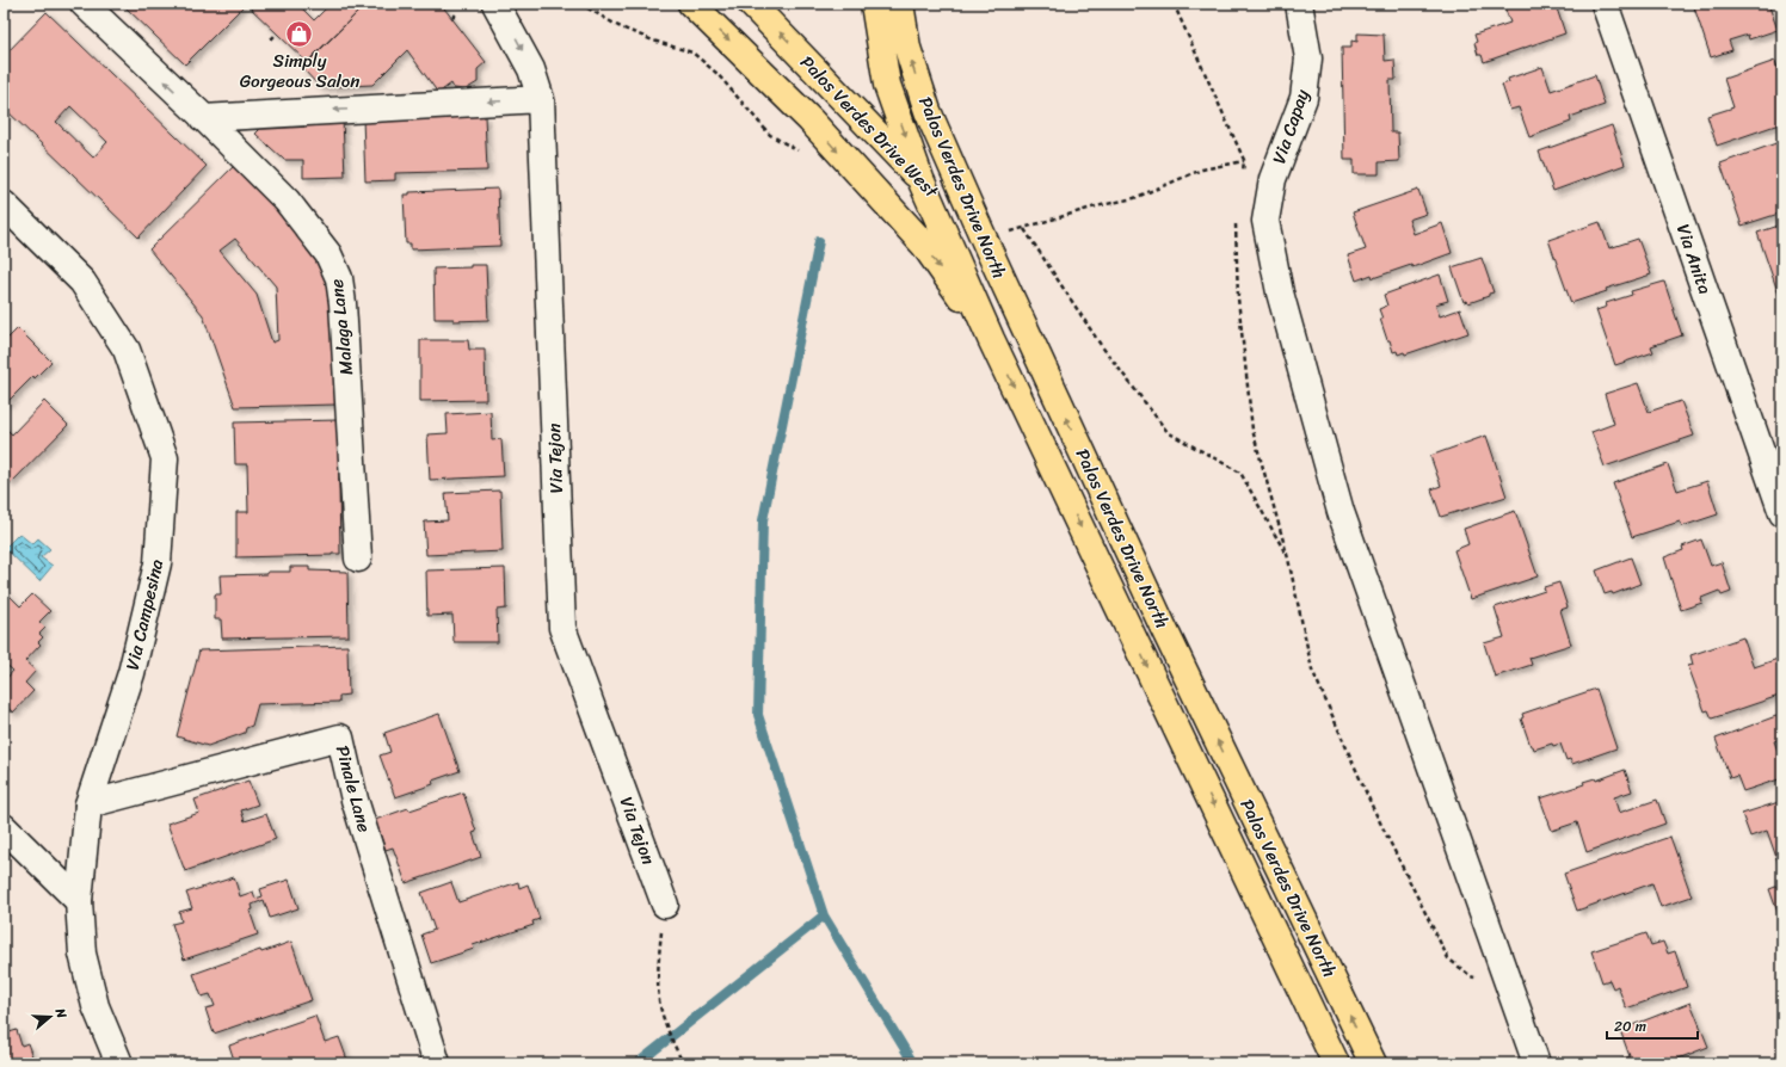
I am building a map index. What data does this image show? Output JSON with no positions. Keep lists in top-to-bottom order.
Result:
{
  "streets": {
    "main road": ["Palos Verdes Drive West", "Palos Verdes Drive North"],
    "street": [
      "Via Capay",
      "Via Anita",
      "Malaga Lane",
      "Via Tejon",
      "Via Campesina",
      "Pinale Lane"
    ]
  },
  "crossings": [
    ["Palos Verdes Drive West", "Palos Verdes Drive North"],
    ["Via Campesina", "Pinale Lane"]
  ],
  "one_way": ["Palos Verdes Drive West"],
  "places": {
    "shop": ["Simply Gorgeous Salon"]
  },
  "scale_bar": "20 m",
  "north": "right"
}
